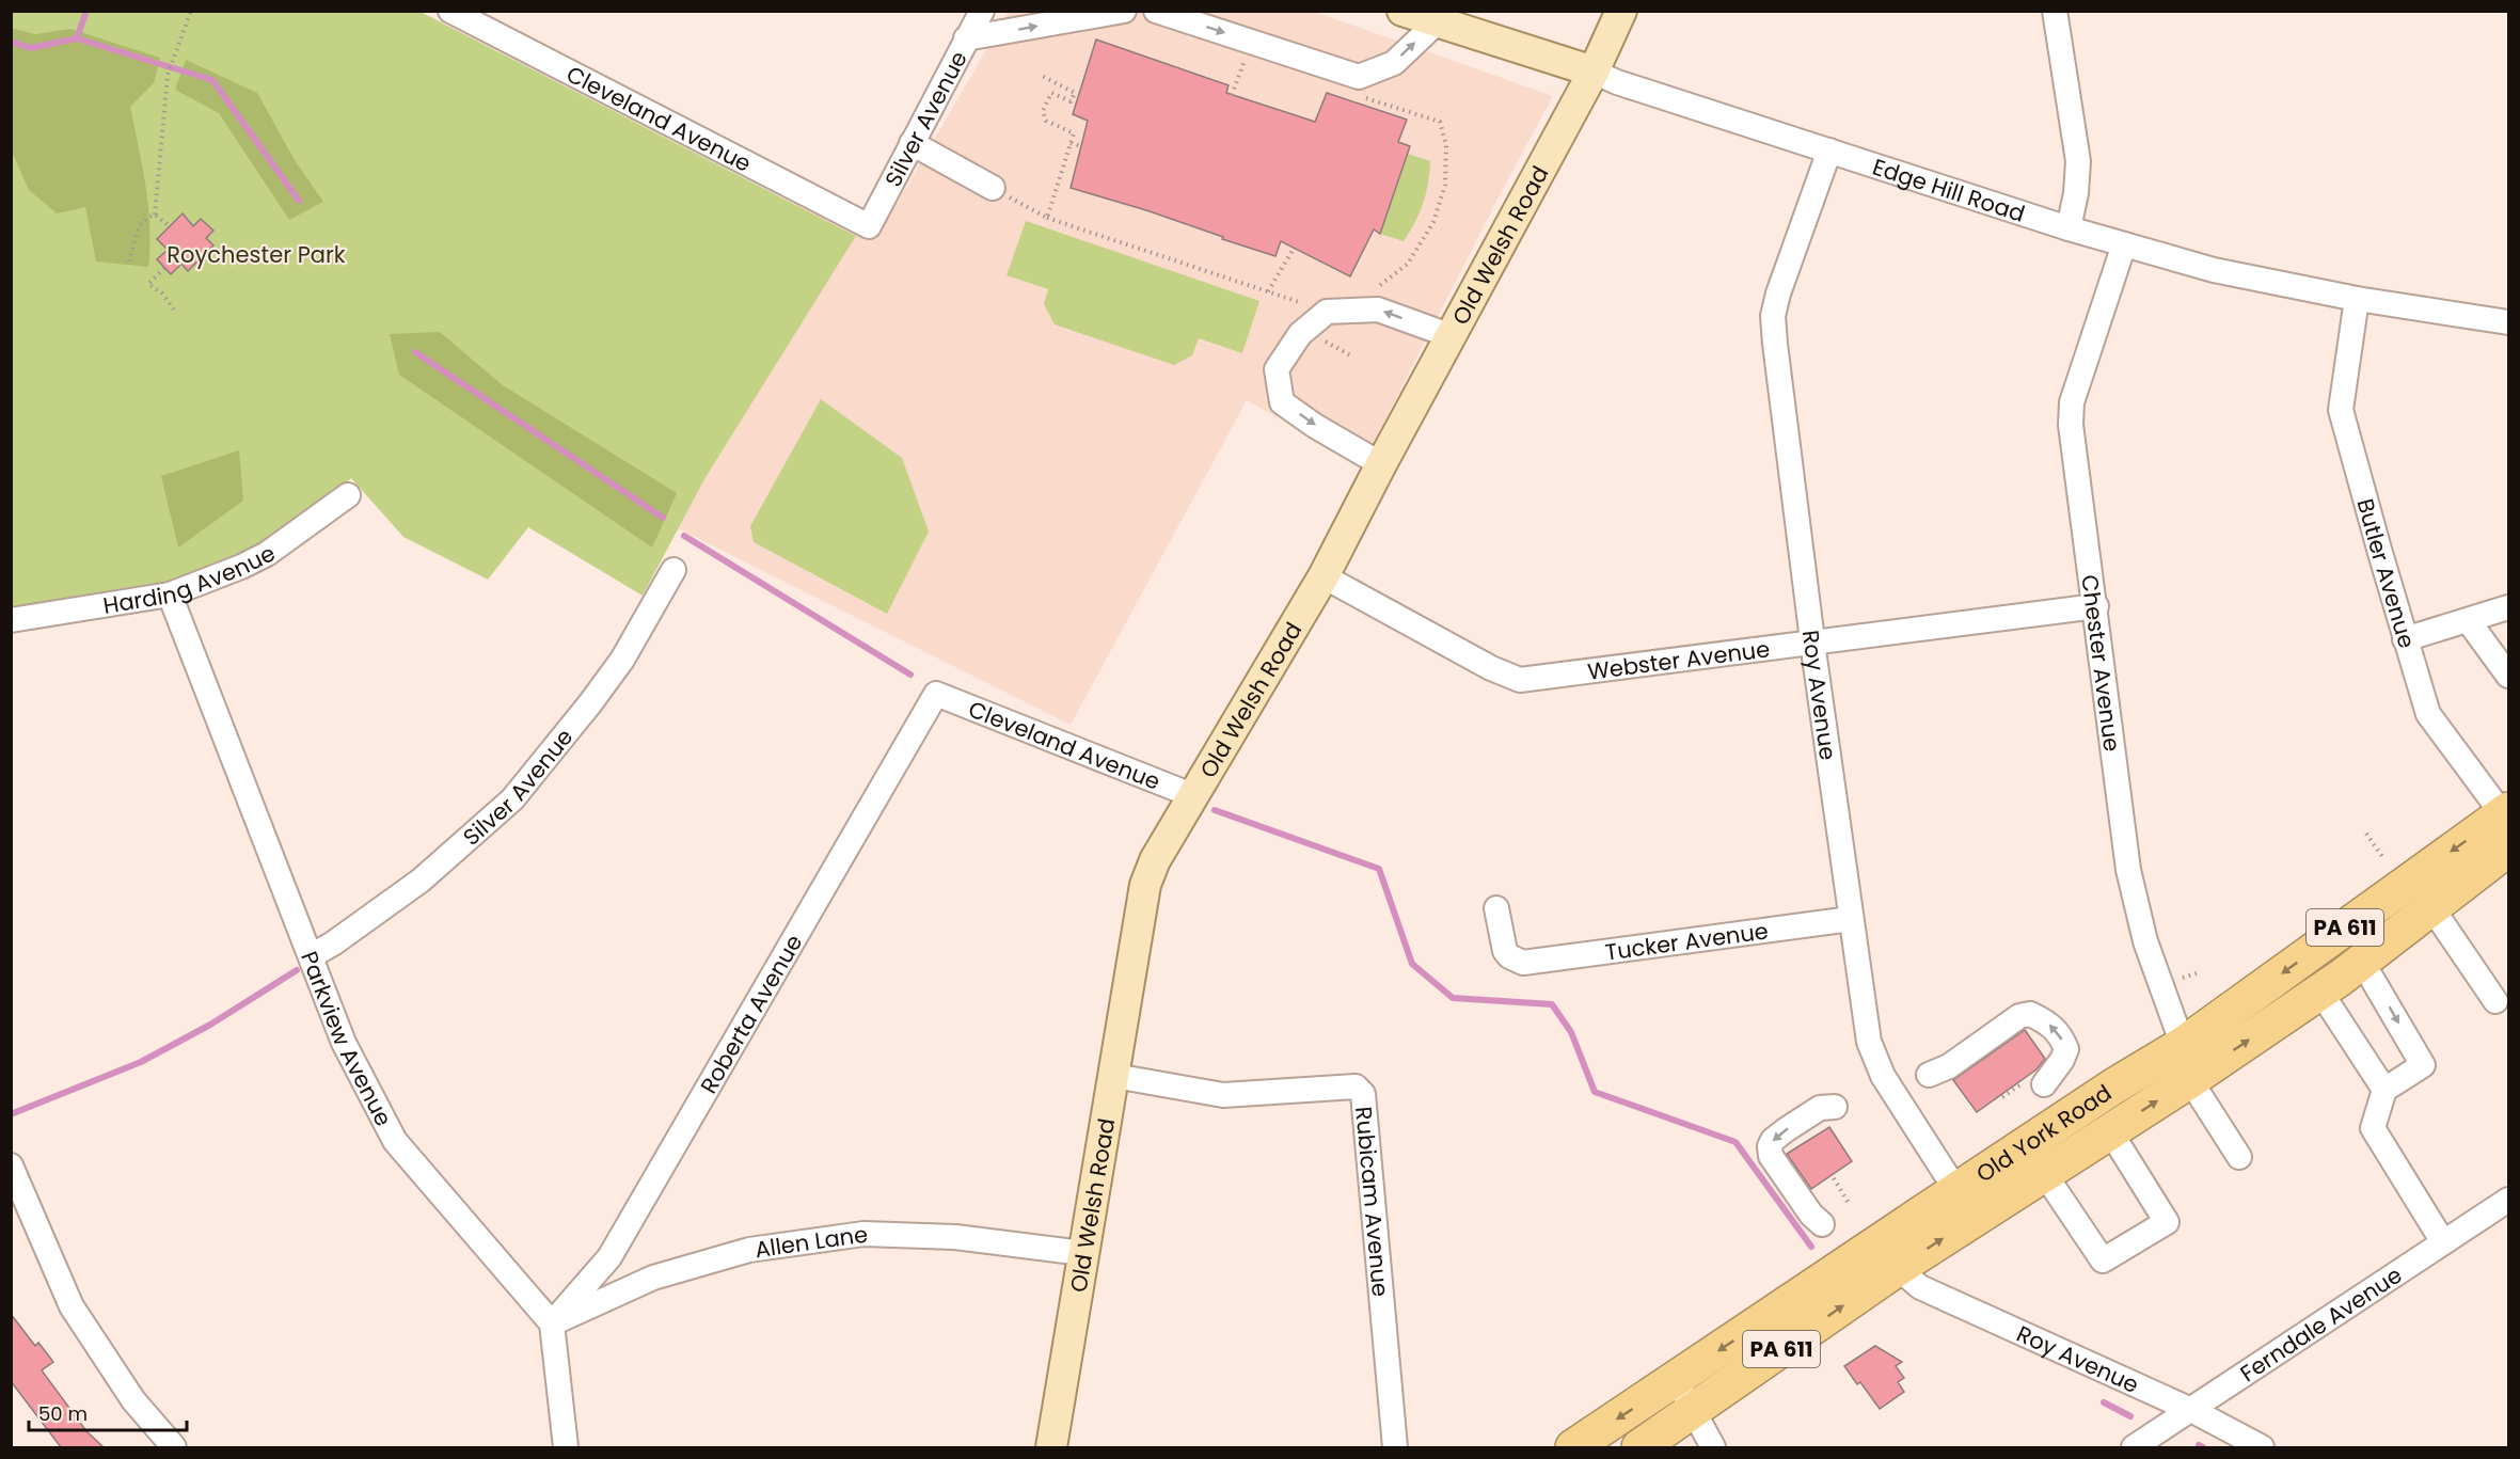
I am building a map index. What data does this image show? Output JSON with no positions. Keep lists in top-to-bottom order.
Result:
{
  "streets": {
    "highway": ["PA 611", "Old York Road"],
    "main road": ["Edge Hill Road", "Old Welsh Road"],
    "street": [
      "Cleveland Avenue",
      "Silver Avenue",
      "Butler Avenue",
      "Harding Avenue",
      "Webster Avenue",
      "Chester Avenue",
      "Roy Avenue",
      "Tucker Avenue",
      "Roberta Avenue",
      "Parkview Avenue",
      "Rubicam Avenue",
      "Allen Lane",
      "Ferndale Avenue"
    ]
  },
  "crossings": [
    ["Cleveland Avenue", "Silver Avenue"],
    ["Cleveland Avenue", "Old Welsh Road"],
    ["Cleveland Avenue", "Roberta Avenue"],
    ["Silver Avenue", "Parkview Avenue"],
    ["Edge Hill Road", "Old Welsh Road"],
    ["Edge Hill Road", "Butler Avenue"],
    ["Edge Hill Road", "Chester Avenue"],
    ["Edge Hill Road", "Roy Avenue"],
    ["Old Welsh Road", "Webster Avenue"],
    ["Old Welsh Road", "Rubicam Avenue"],
    ["Old Welsh Road", "Allen Lane"],
    ["Butler Avenue", "Old York Road"],
    ["Harding Avenue", "Parkview Avenue"],
    ["Webster Avenue", "Chester Avenue"],
    ["Webster Avenue", "Roy Avenue"],
    ["Chester Avenue", "Old York Road"],
    ["Roy Avenue", "Tucker Avenue"],
    ["Roy Avenue", "Old York Road"],
    ["Roy Avenue", "Ferndale Avenue"],
    ["Roberta Avenue", "Parkview Avenue"],
    ["Roberta Avenue", "Allen Lane"],
    ["Parkview Avenue", "Allen Lane"]
  ],
  "parks": ["Roychester Park"],
  "scale_bar": "50 m"
}
